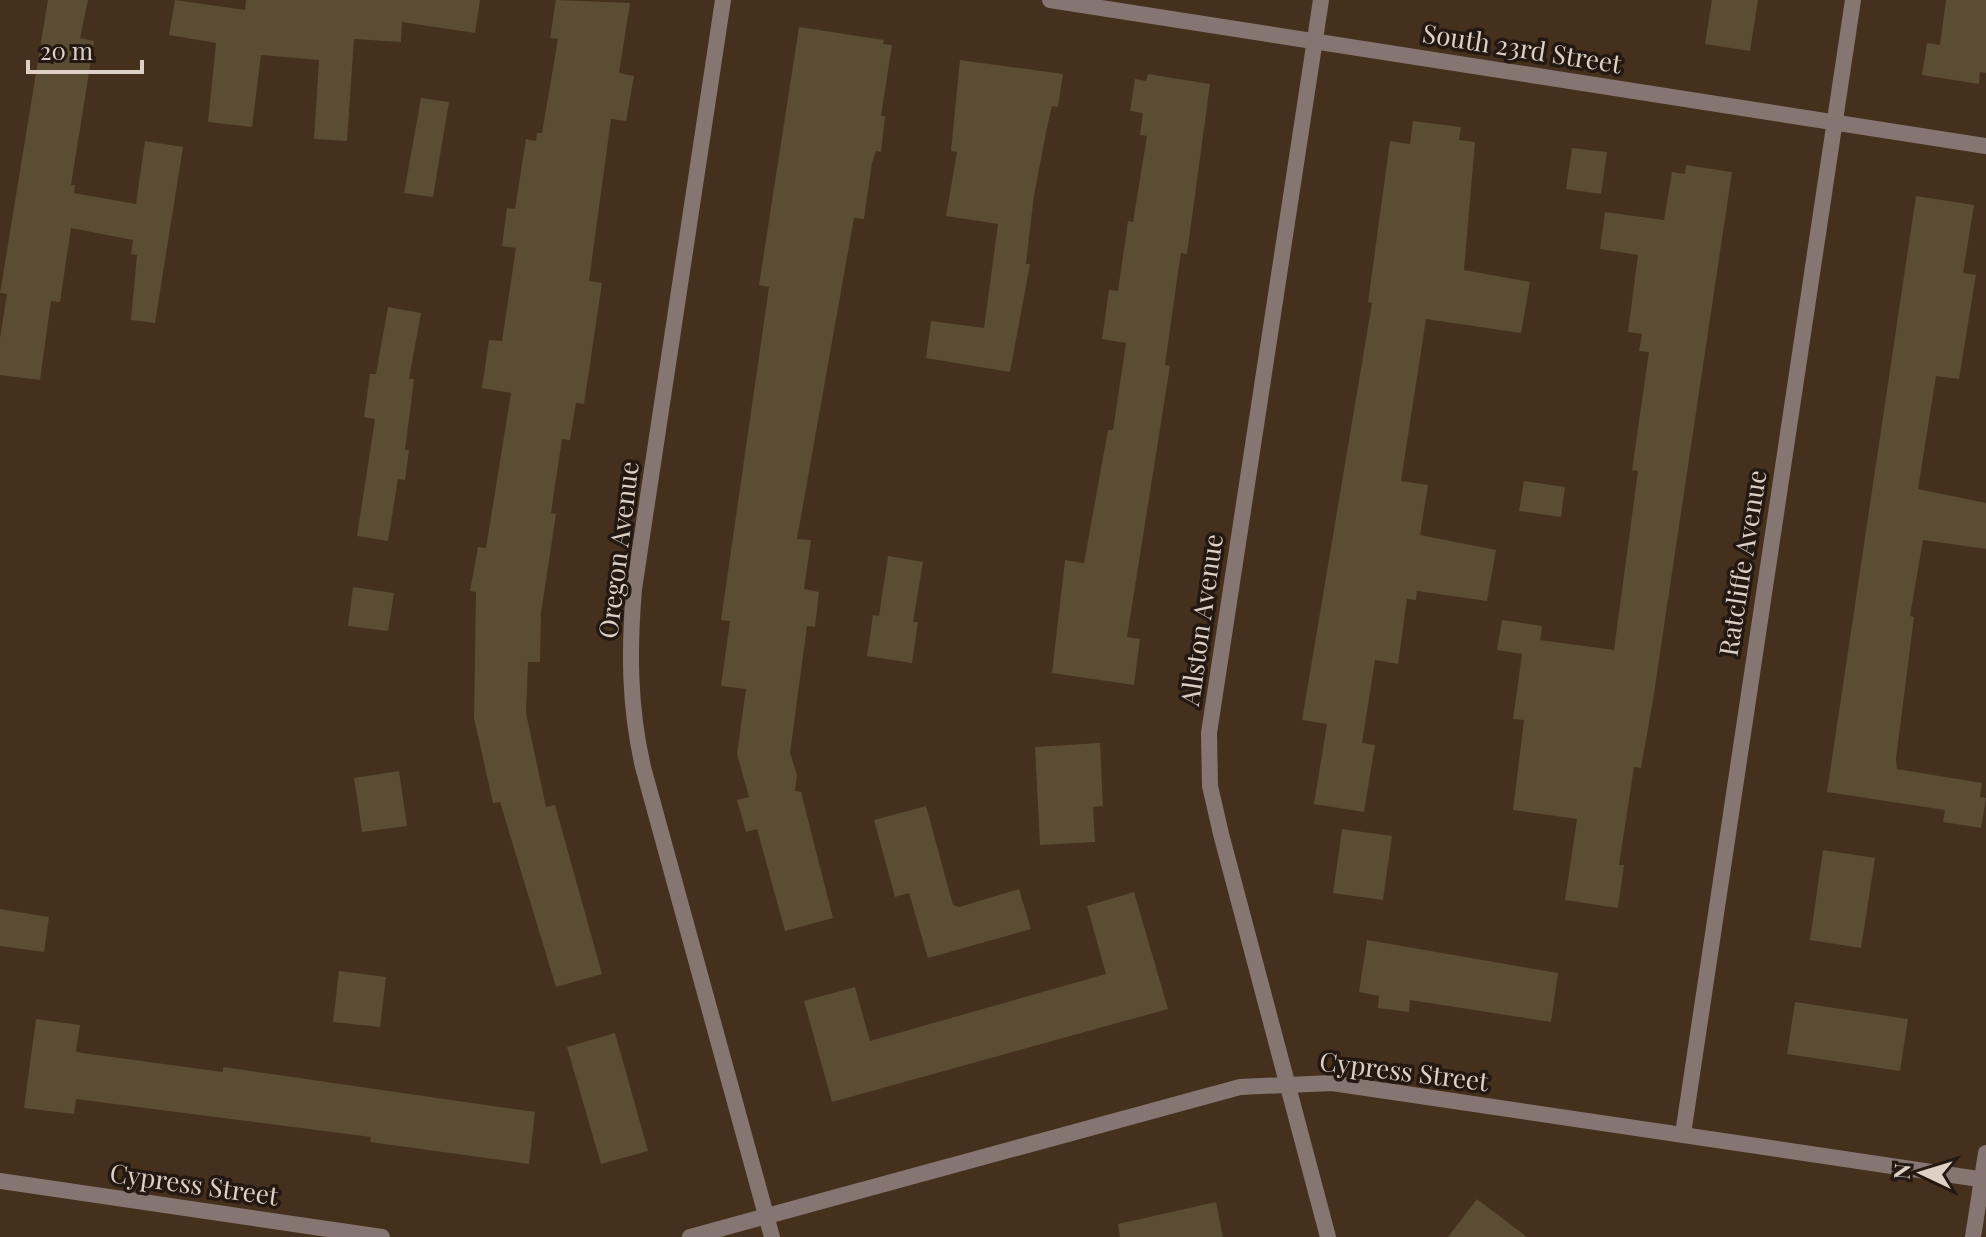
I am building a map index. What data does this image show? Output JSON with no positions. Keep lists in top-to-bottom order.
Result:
{
  "streets": {
    "street": [
      "South 23rd Street",
      "Oregon Avenue",
      "Ratcliffe Avenue",
      "Allston Avenue",
      "Cypress Street"
    ]
  },
  "crossings": [
    ["South 23rd Street", "Ratcliffe Avenue"],
    ["South 23rd Street", "Allston Avenue"],
    ["Oregon Avenue", "Cypress Street"],
    ["Ratcliffe Avenue", "Cypress Street"],
    ["Allston Avenue", "Cypress Street"]
  ],
  "scale_bar": "20 m",
  "north": "left"
}
